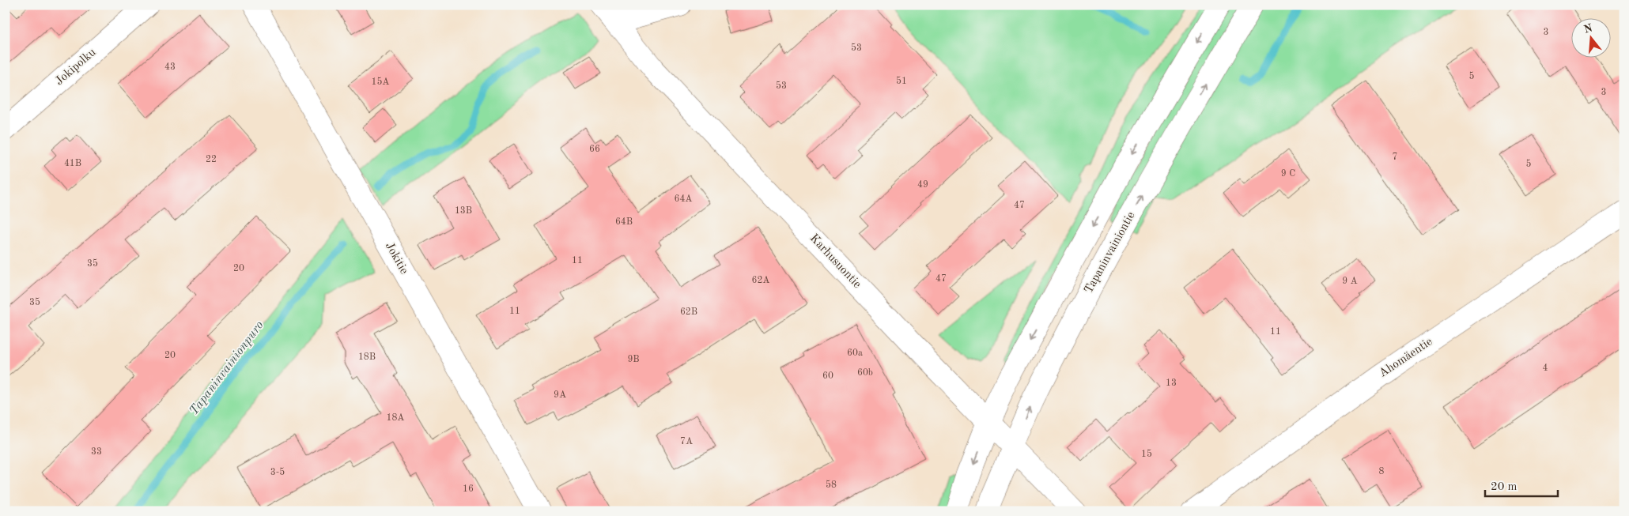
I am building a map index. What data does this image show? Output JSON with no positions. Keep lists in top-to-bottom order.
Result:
{
  "streets": {
    "street": [
      "Jokipolku",
      "Tapaninvainiontie",
      "Jokitie",
      "Karhusuontie",
      "Ahomäentie"
    ]
  },
  "crossings": [
    ["Tapaninvainiontie", "Karhusuontie"]
  ],
  "water": ["Tapaninvainionpuro"],
  "house_numbers": [
    "3",
    "53",
    "43",
    "5",
    "51",
    "15A",
    "53",
    "3",
    "66",
    "7",
    "22",
    "41B",
    "5",
    "9 C",
    "49",
    "64A",
    "47",
    "13B",
    "64B",
    "11",
    "35",
    "20",
    "47",
    "62A",
    "9 A",
    "35",
    "11",
    "62B",
    "11",
    "60a",
    "20",
    "18B",
    "9B",
    "4",
    "60b",
    "60",
    "13",
    "9A",
    "18A",
    "7A",
    "33",
    "15",
    "8",
    "3-5",
    "58",
    "16"
  ],
  "scale_bar": "20 m",
  "north": "top"
}
